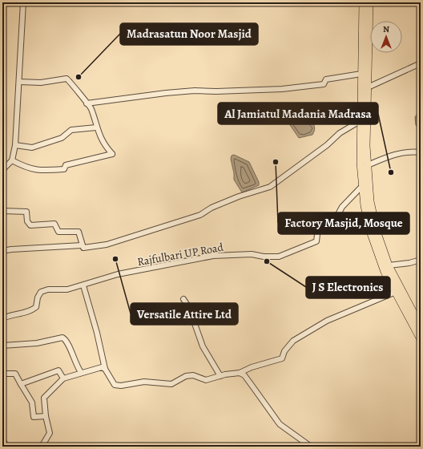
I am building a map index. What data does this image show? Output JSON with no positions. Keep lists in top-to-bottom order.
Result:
{
  "streets": {
    "street": ["Rajfulbari UP Road"]
  },
  "places": [
    "Madrasatun Noor Masjid",
    "Factory Masjid, Mosque",
    "Al Jamiatul Madania Madrasa",
    "Versatile Attire Ltd",
    "J S Electronics"
  ],
  "north": "top"
}
